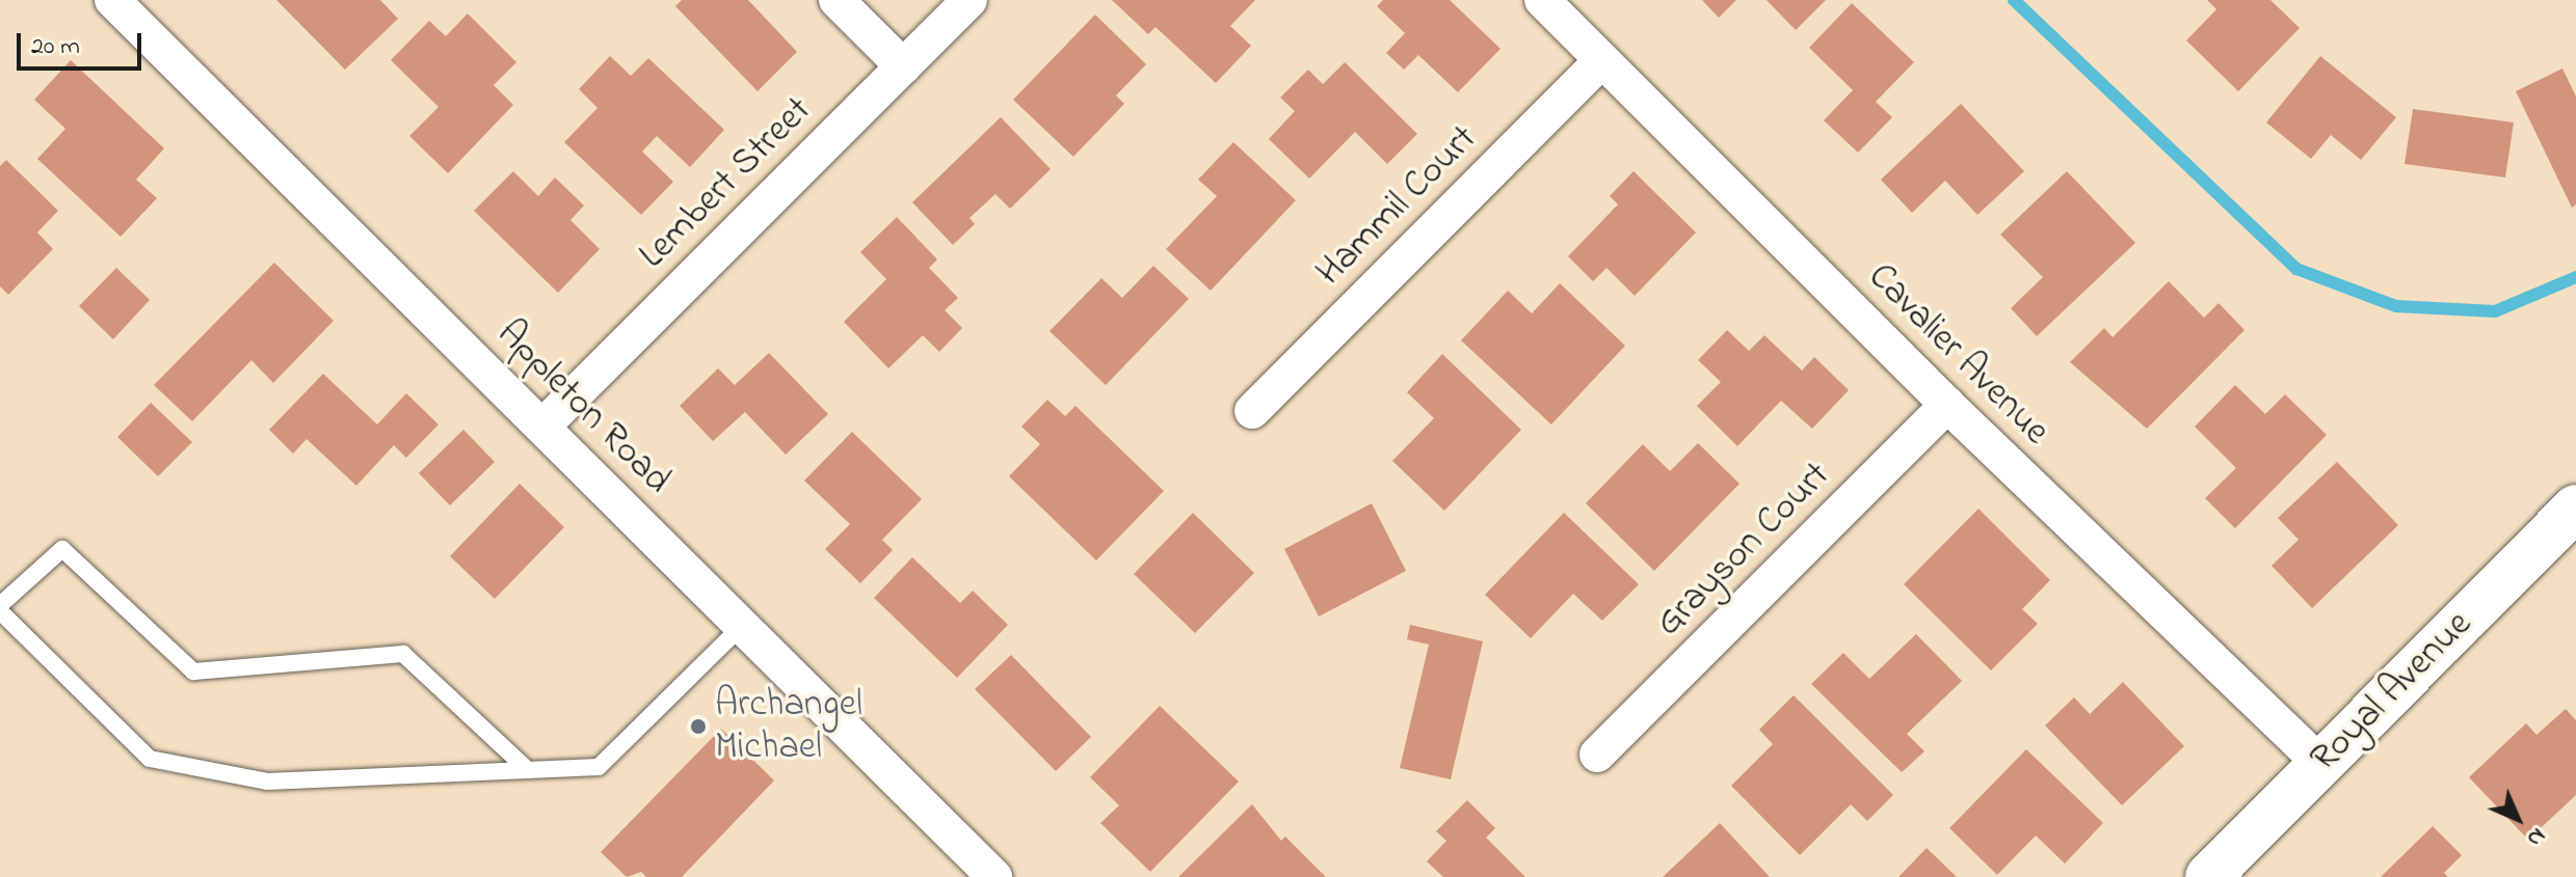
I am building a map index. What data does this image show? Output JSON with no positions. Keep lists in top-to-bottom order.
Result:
{
  "streets": {
    "main road": ["Royal Avenue"],
    "street": [
      "Lembert Street",
      "Hammil Court",
      "Cavalier Avenue",
      "Appleton Road",
      "Grayson Court"
    ]
  },
  "crossings": [
    ["Lembert Street", "Appleton Road"],
    ["Hammil Court", "Cavalier Avenue"],
    ["Cavalier Avenue", "Grayson Court"],
    ["Cavalier Avenue", "Royal Avenue"]
  ],
  "places": ["Archangel Michael"],
  "scale_bar": "20 m",
  "north": "bottom right"
}
